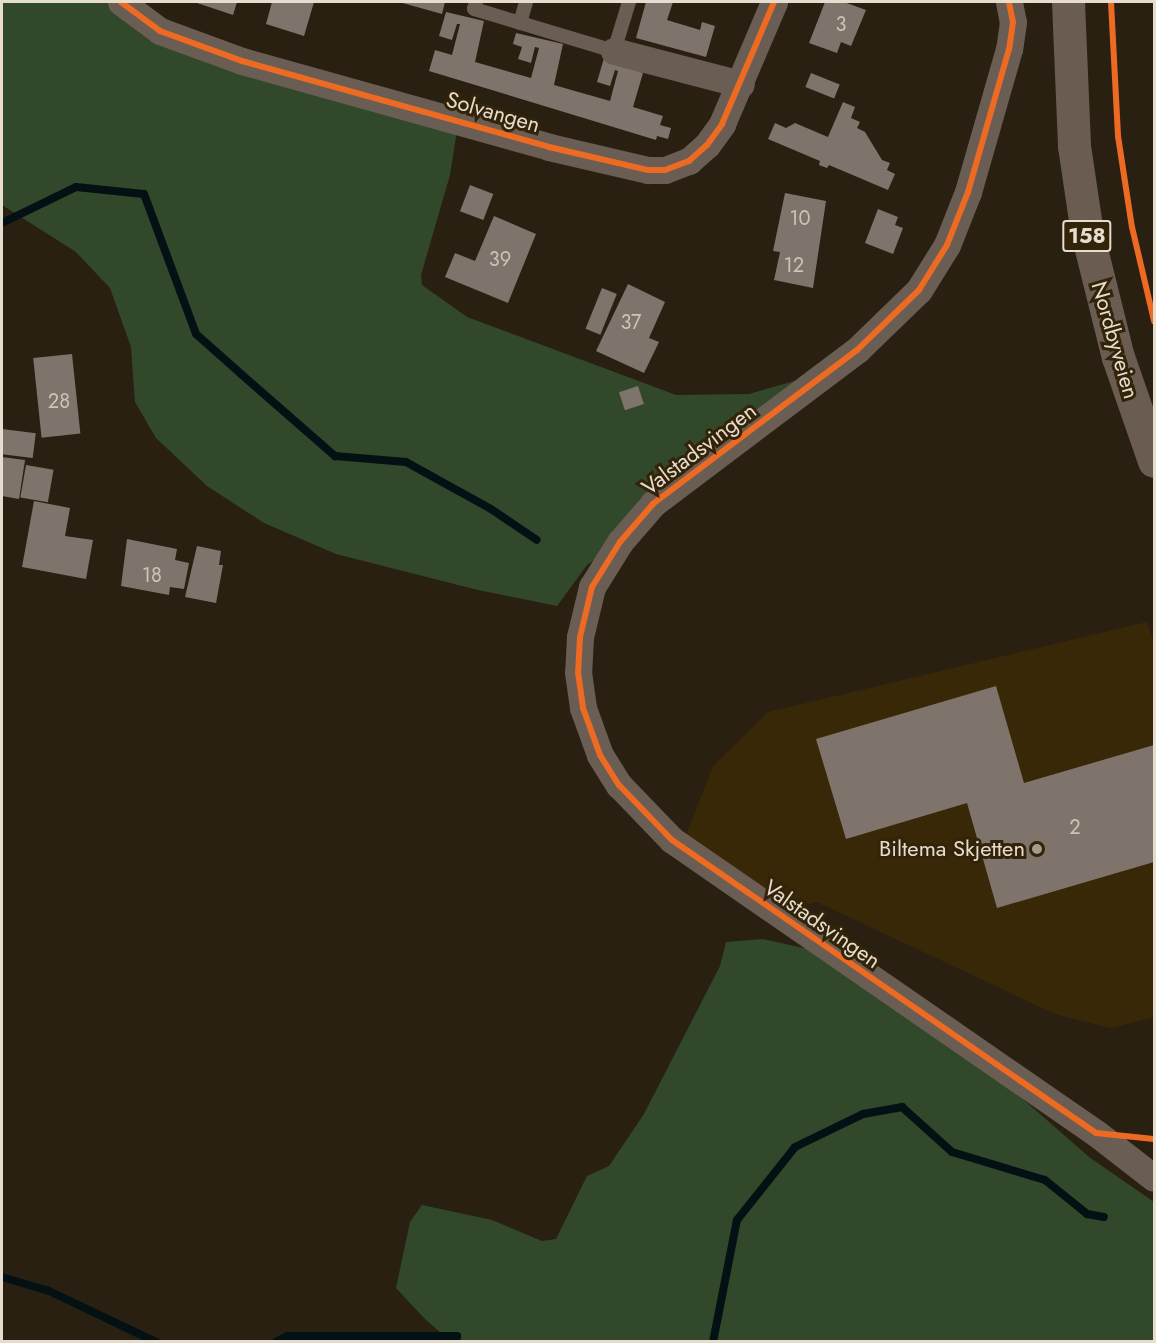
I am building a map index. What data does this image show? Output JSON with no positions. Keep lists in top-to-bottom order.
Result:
{
  "streets": {
    "main road": ["158", "Nordbyveien"],
    "street": ["Solvangen", "Valstadsvingen"]
  },
  "places": ["Biltema Skjetten"],
  "house_numbers": [
    "3",
    "10",
    "39",
    "12",
    "37",
    "28",
    "18",
    "2"
  ]
}
